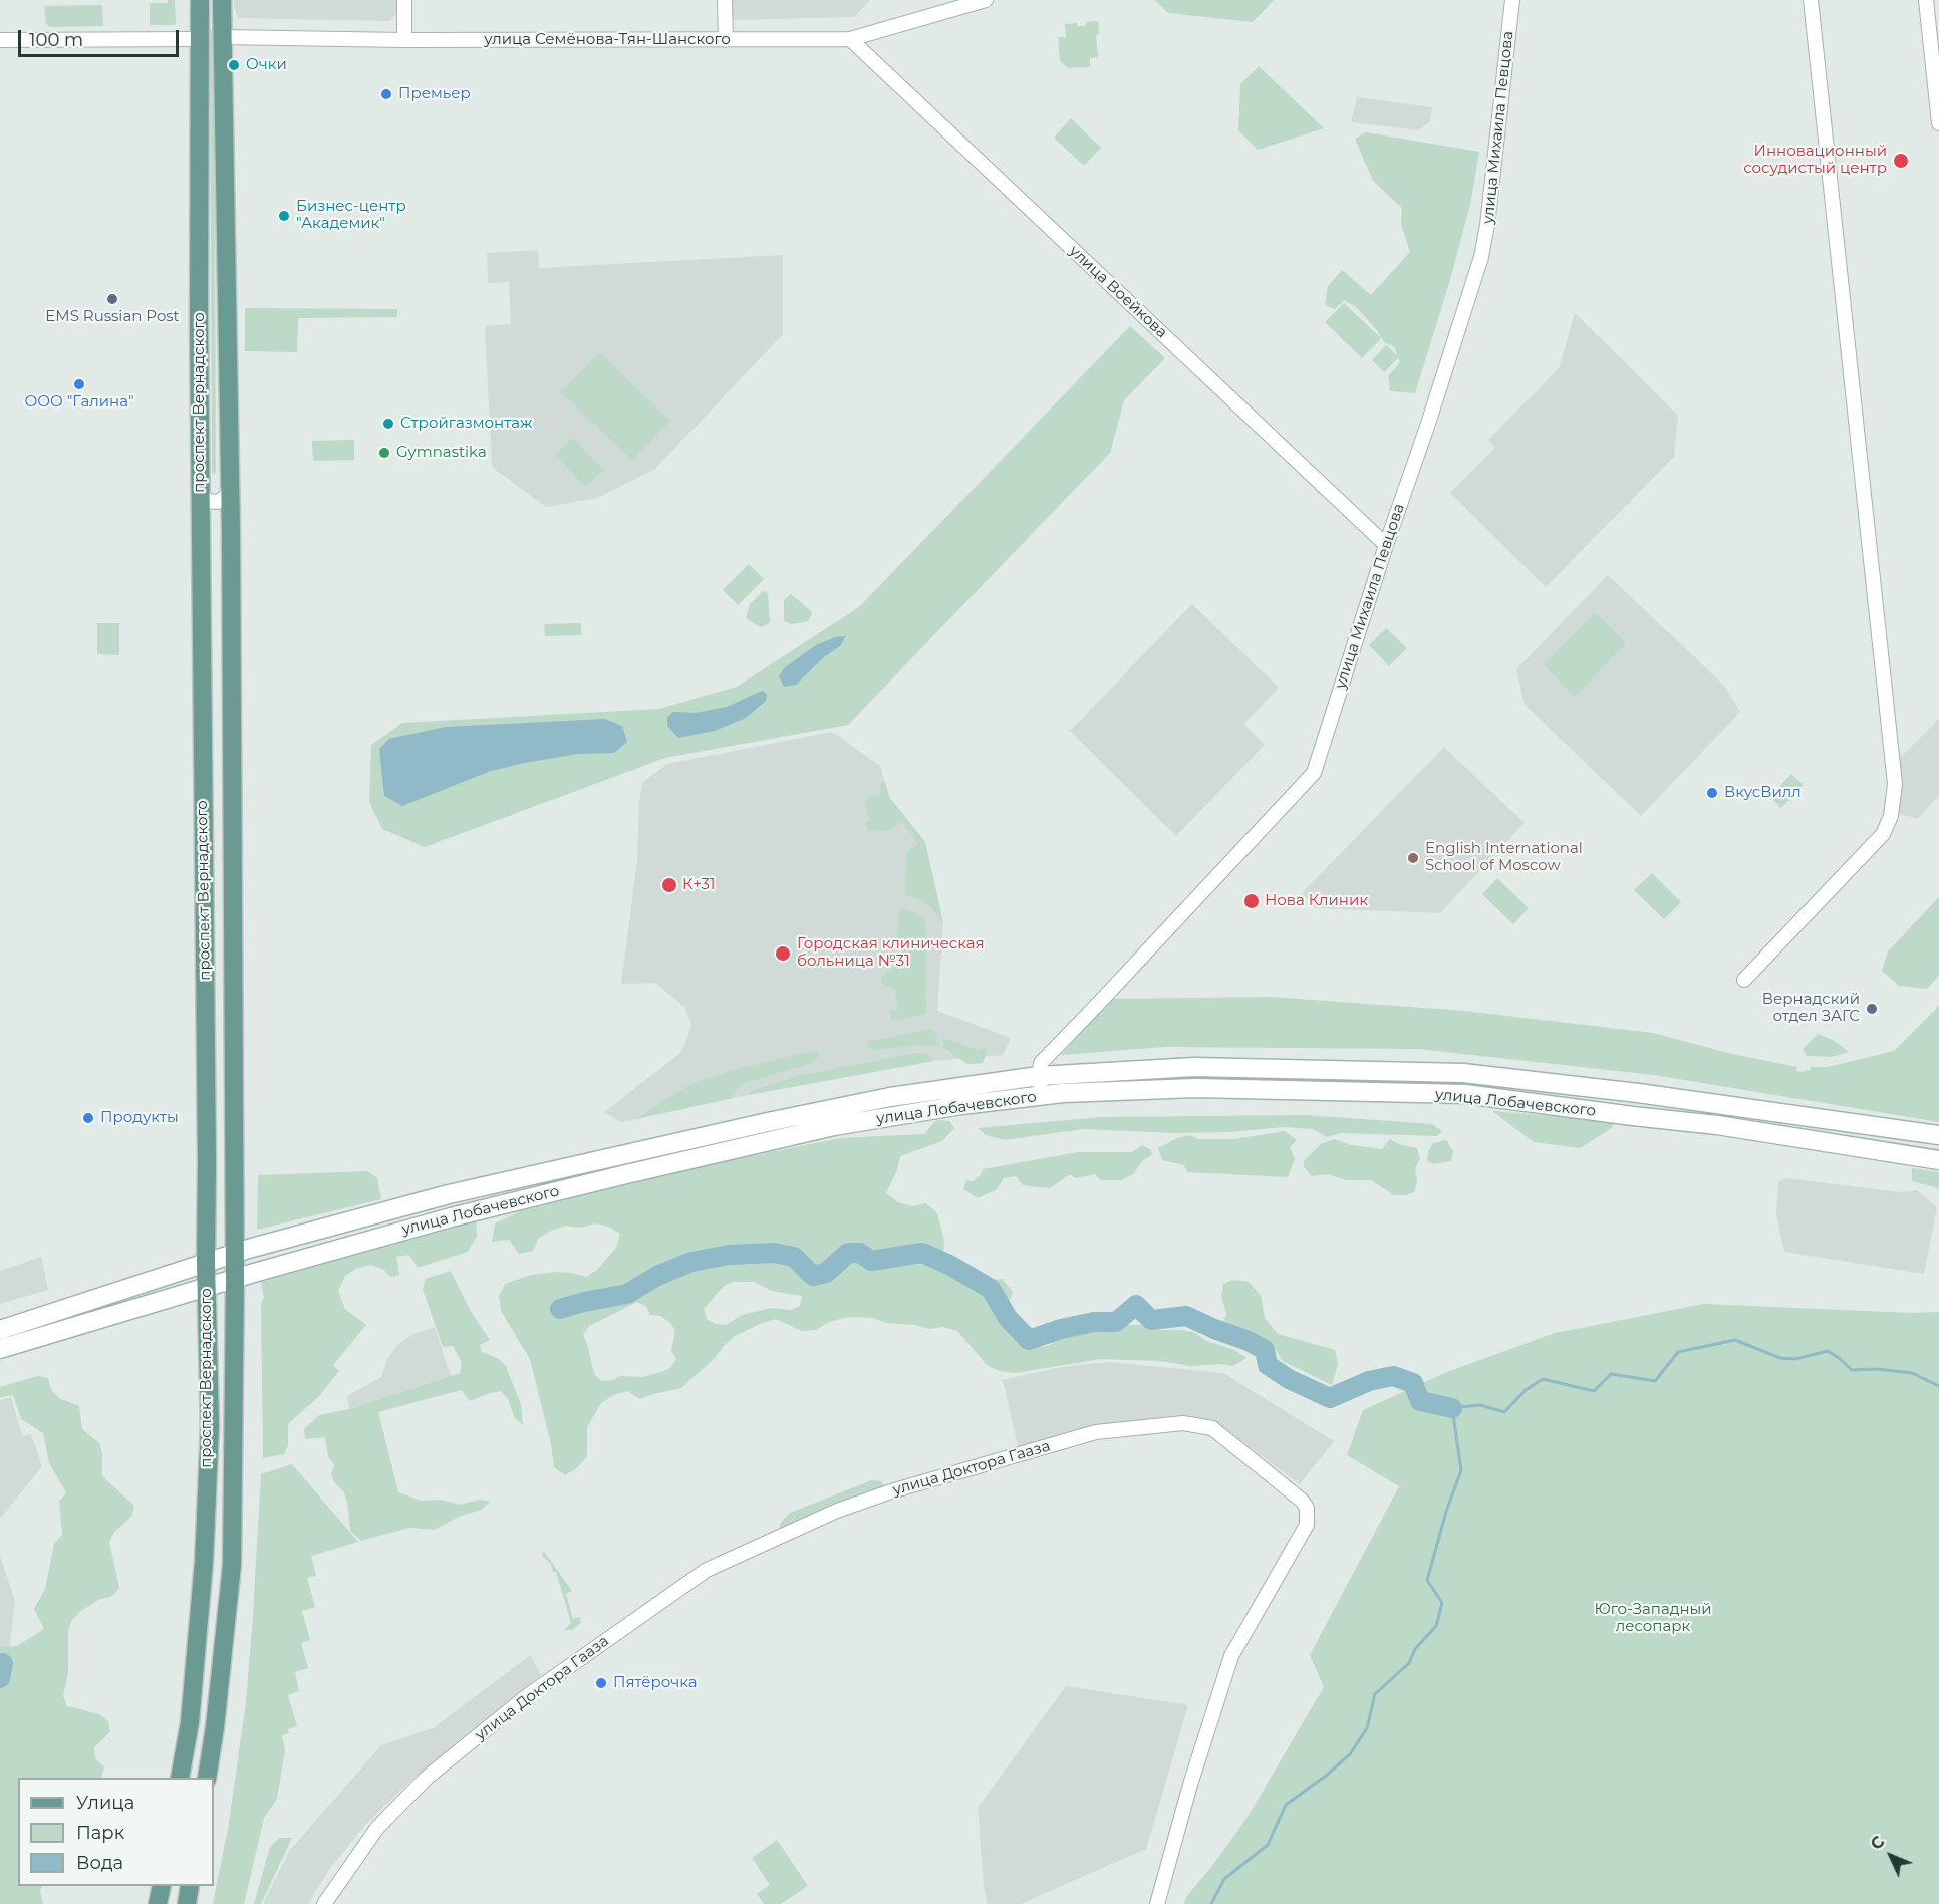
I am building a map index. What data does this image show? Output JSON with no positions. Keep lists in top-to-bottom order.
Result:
{
  "streets": {
    "main road": ["проспект Вернадского", "улица Лобачевского"],
    "street": [
      "улица Семёнова-Тян-Шанского",
      "улица Михаила Певцова",
      "улица Воейкова",
      "улица Доктора Гааза"
    ]
  },
  "crossings": [
    ["улица Семёнова-Тян-Шанского", "улица Воейкова"],
    ["улица Семёнова-Тян-Шанского", "проспект Вернадского"],
    ["улица Михаила Певцова", "улица Воейкова"],
    ["улица Михаила Певцова", "улица Лобачевского"],
    ["проспект Вернадского", "улица Лобачевского"]
  ],
  "parks": ["Юго-Западный лесопарк"],
  "places": [
    "Очки",
    "Премьер",
    "Инновационный сосудистый центр",
    "Бизнес-центр \"Академик\"",
    "EMS Russian Post",
    "ООО \"Галина\"",
    "Стройгазмонтаж",
    "Gymnastika",
    "ВкусВилл",
    "English International School of Moscow",
    "К+31",
    "Нова Клиник",
    "Городская клиническая больница №31",
    "Вернадский отдел ЗАГС",
    "Продукты",
    "Пятёрочка"
  ],
  "legend": ["Улица", "Парк", "Вода"],
  "scale_bar": "100 m",
  "north": "top left"
}
